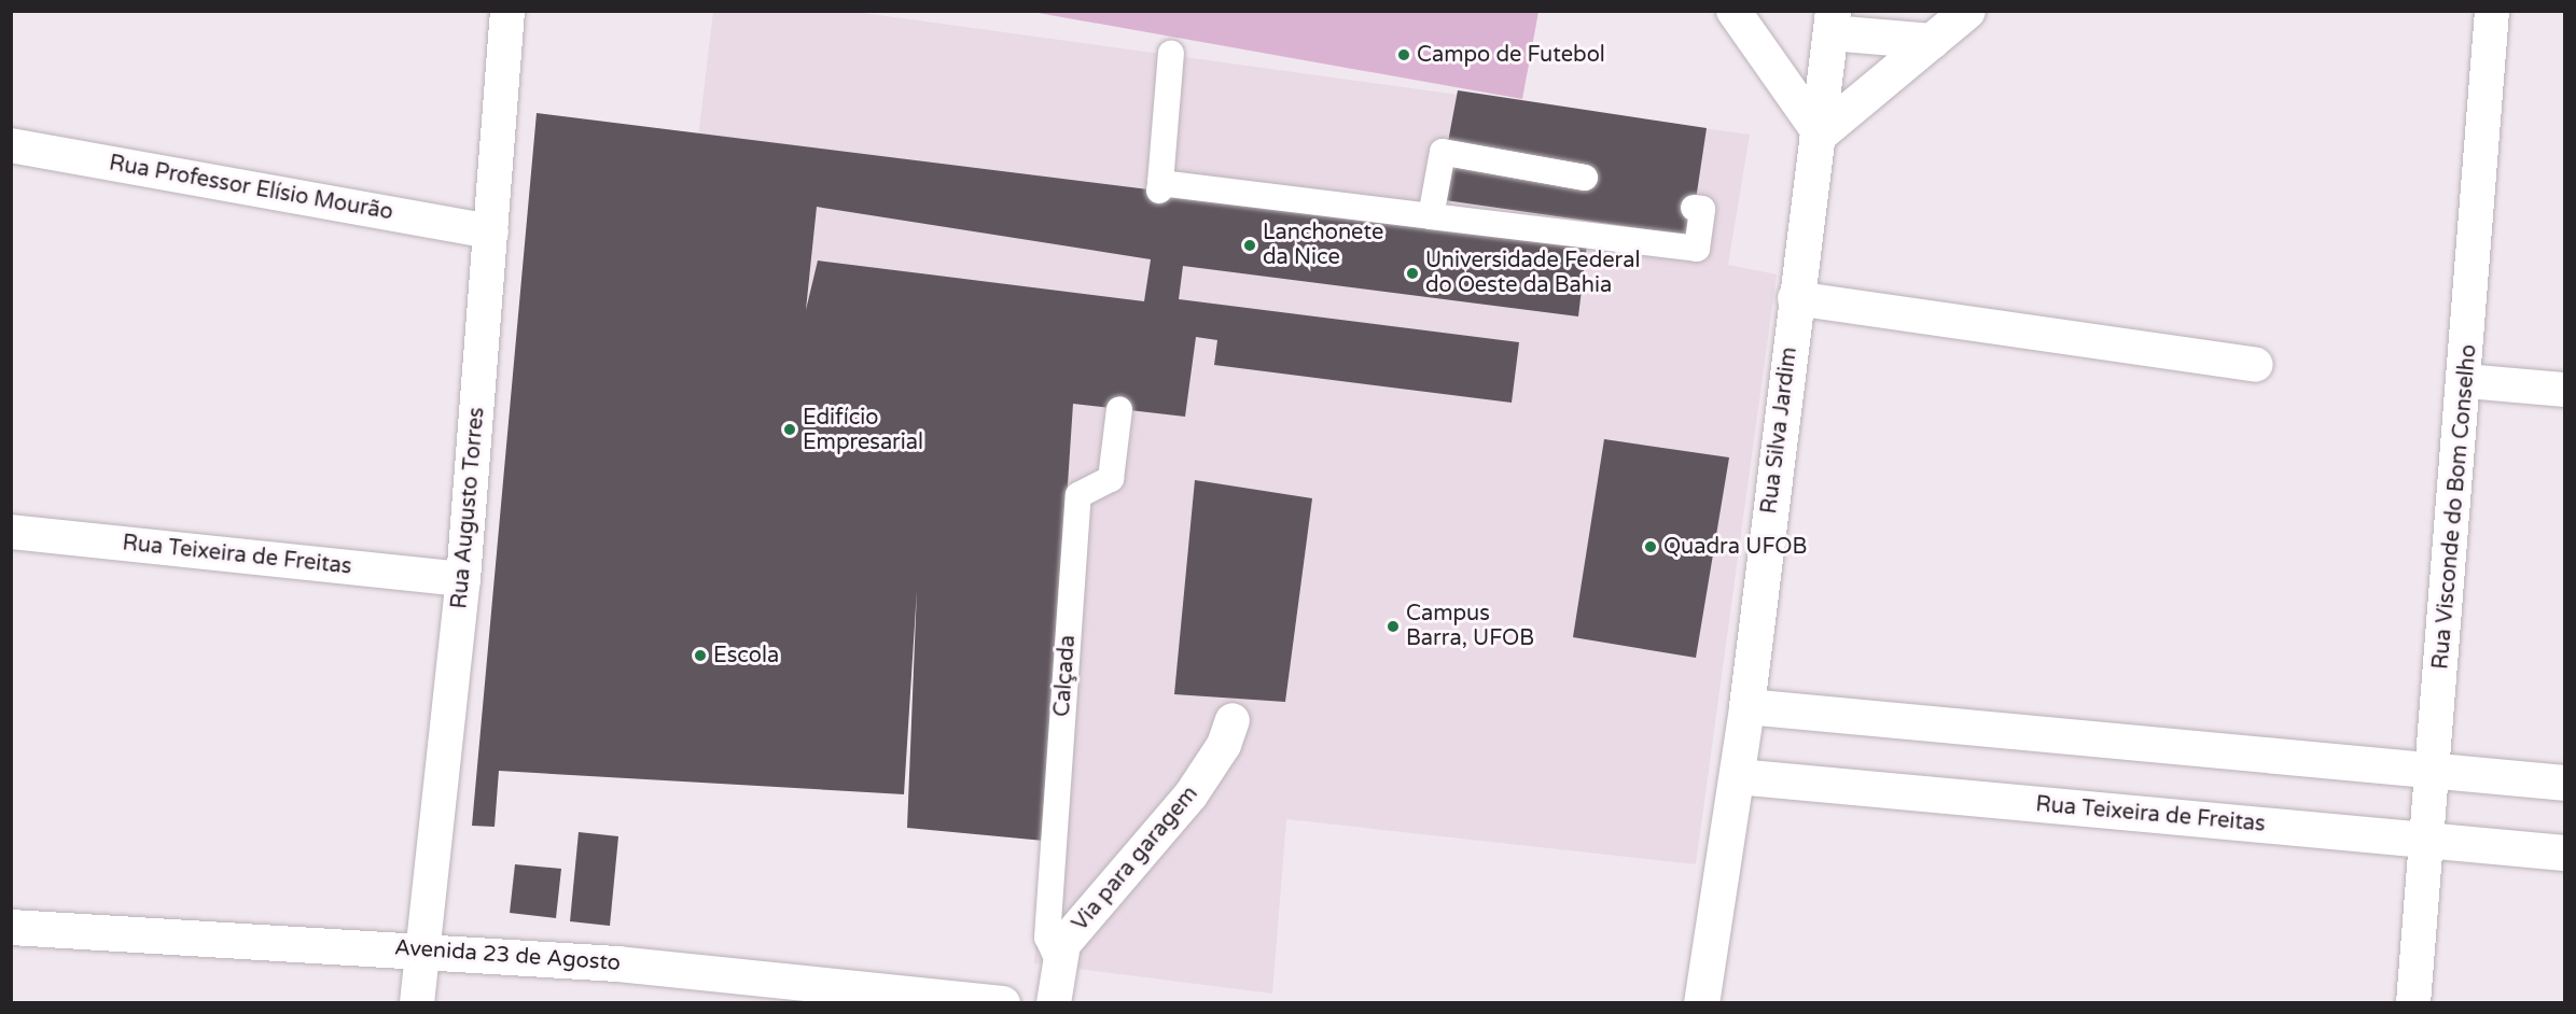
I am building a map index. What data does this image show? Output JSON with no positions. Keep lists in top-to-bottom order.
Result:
{
  "streets": {
    "street": [
      "Rua Professor Elísio Mourão",
      "Rua Silva Jardim",
      "Rua Visconde do Bom Conselho",
      "Rua Augusto Torres",
      "Rua Teixeira de Freitas",
      "Calçada",
      "Via para garagem",
      "Avenida 23 de Agosto"
    ]
  },
  "crossings": [
    ["Rua Professor Elísio Mourão", "Rua Augusto Torres"],
    ["Rua Silva Jardim", "Rua Teixeira de Freitas"],
    ["Rua Visconde do Bom Conselho", "Rua Teixeira de Freitas"],
    ["Rua Augusto Torres", "Rua Teixeira de Freitas"],
    ["Rua Augusto Torres", "Avenida 23 de Agosto"],
    ["Calçada", "Via para garagem"]
  ],
  "places": [
    "Campo de Futebol",
    "Lanchonete da Nice",
    "Universidade Federal do Oeste da Bahia",
    "Edifício Empresarial",
    "Quadra UFOB",
    "Campus Barra, UFOB",
    "Escola"
  ]
}
